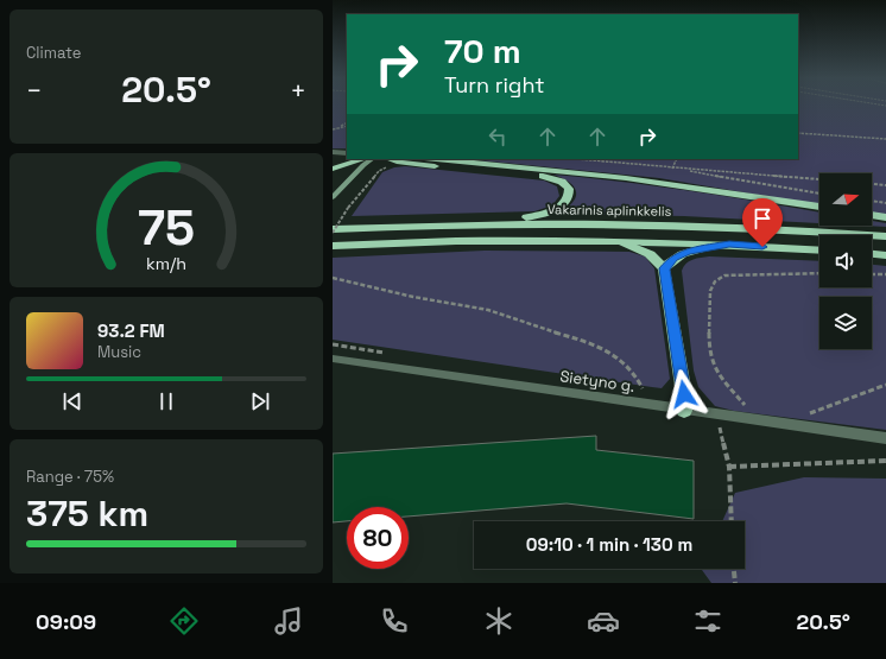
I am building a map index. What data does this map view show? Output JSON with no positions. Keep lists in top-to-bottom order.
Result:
{
  "streets": {
    "highway": ["Vakarinis aplinkkelis"],
    "street": ["Sietyno g."]
  },
  "north": "right",
  "page": {
    "tile": [
      "Climate",
      ["Range · 75%", "375 km"]
    ],
    "turn": ["70 m", "Turn right"],
    "heat": ["−", "20.5°", "+"],
    "song": ["93.2 FM", "Music"],
    "limit": "80",
    "trip": "09:10 · 1 min · 130 m",
    "tabs": ["09:09", "20.5°"],
    "gauge": ["75", "km/h"]
  }
}
